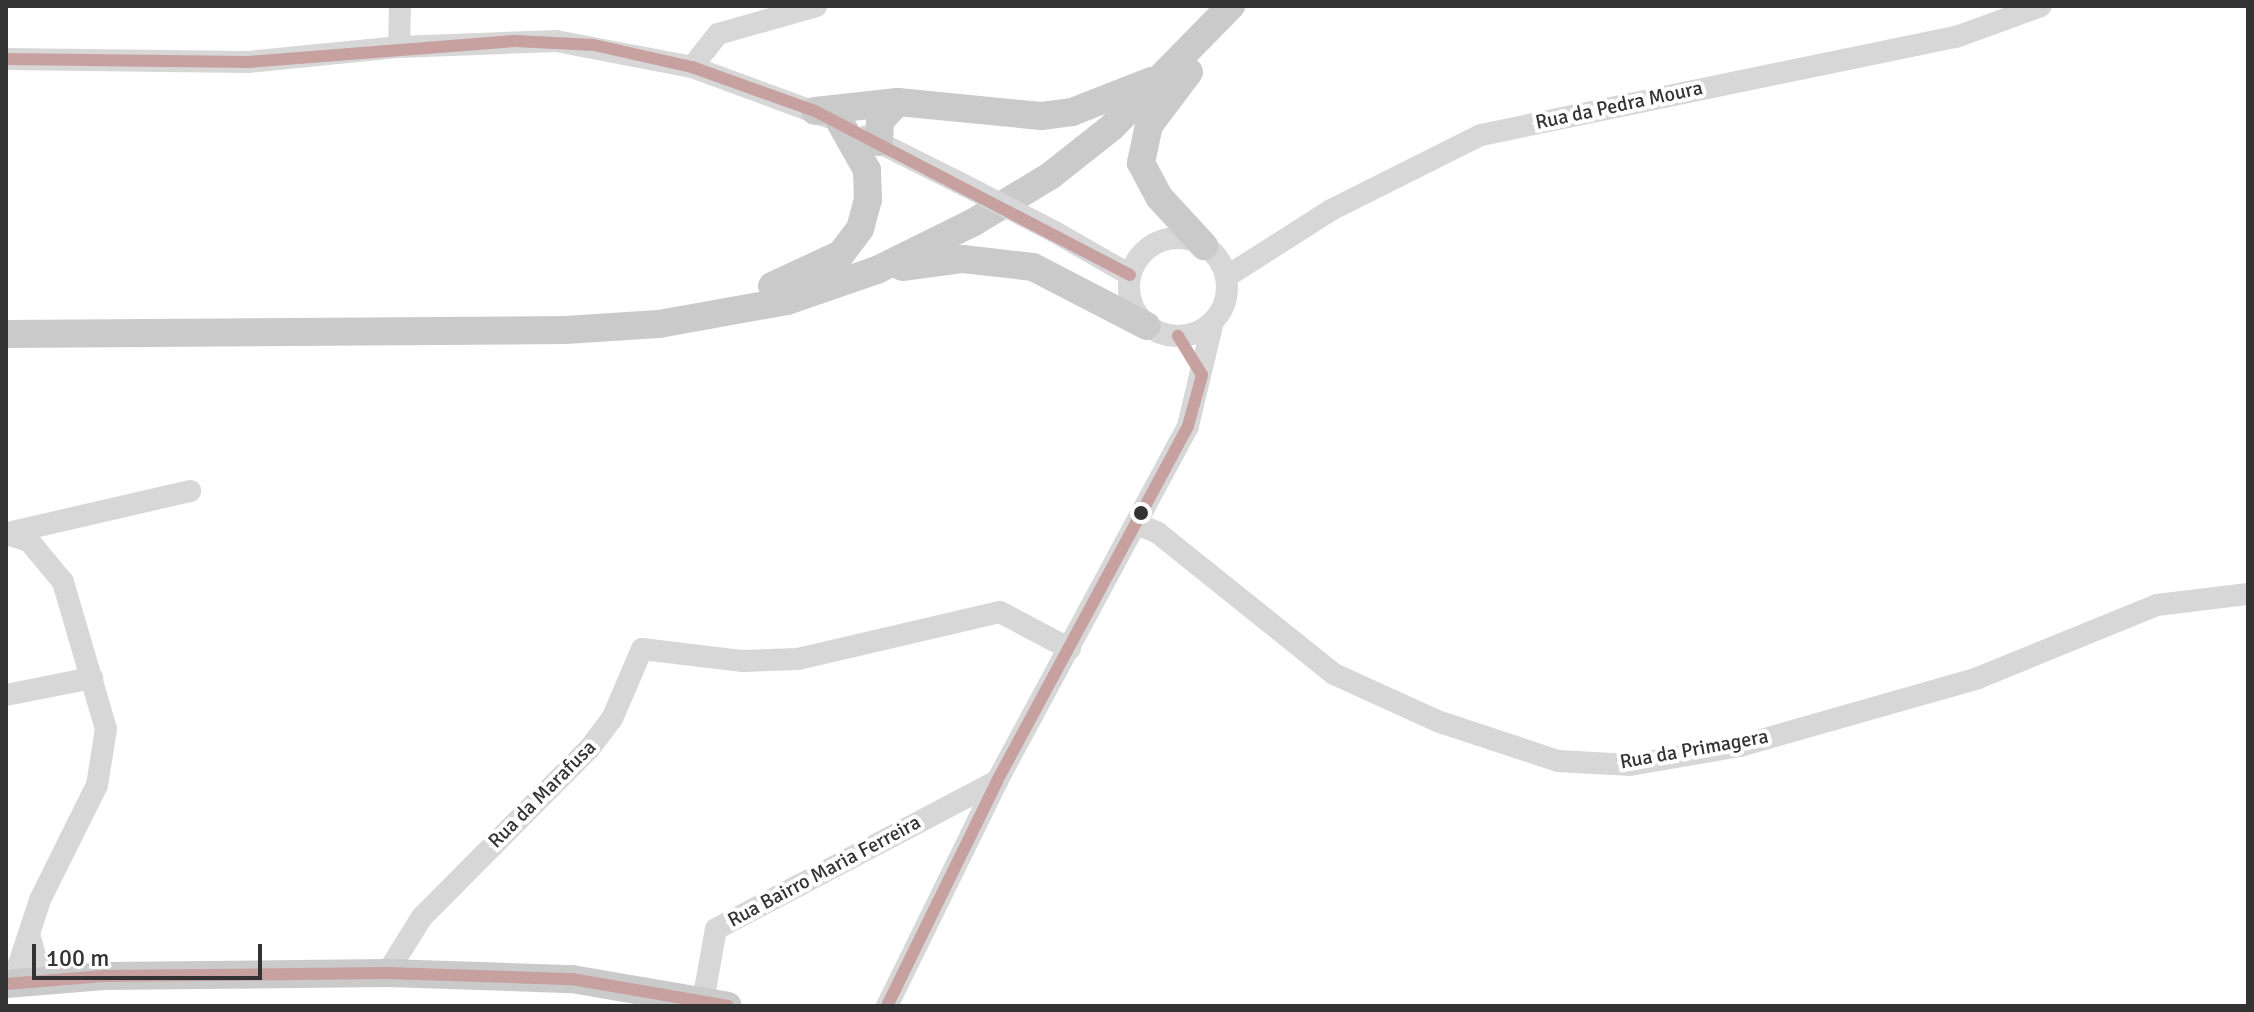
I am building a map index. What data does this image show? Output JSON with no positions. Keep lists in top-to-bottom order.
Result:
{
  "streets": {
    "street": [
      "Rua da Pedra Moura",
      "Rua da Primagera",
      "Rua da Marafusa",
      "Rua Bairro Maria Ferreira"
    ]
  },
  "scale_bar": "100 m"
}
